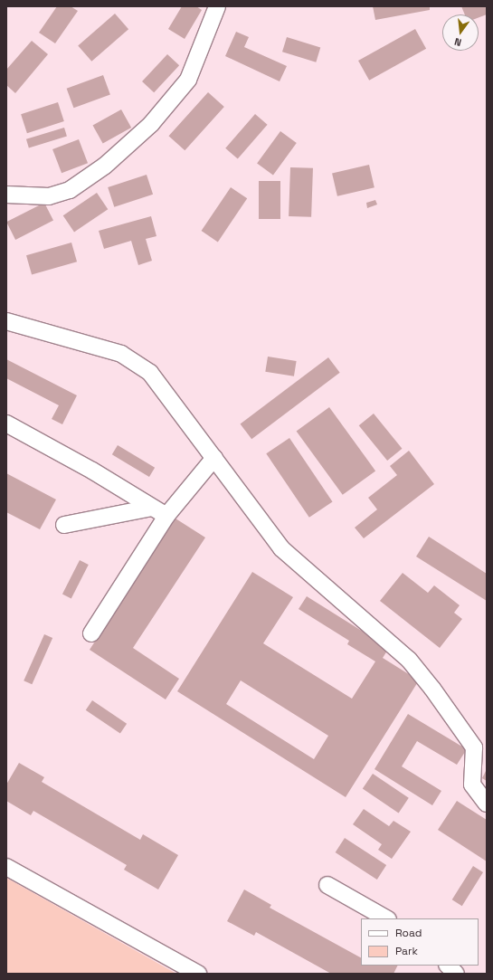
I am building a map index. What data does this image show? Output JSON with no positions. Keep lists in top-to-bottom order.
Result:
{
  "legend": ["Road", "Park"],
  "north": "bottom"
}
